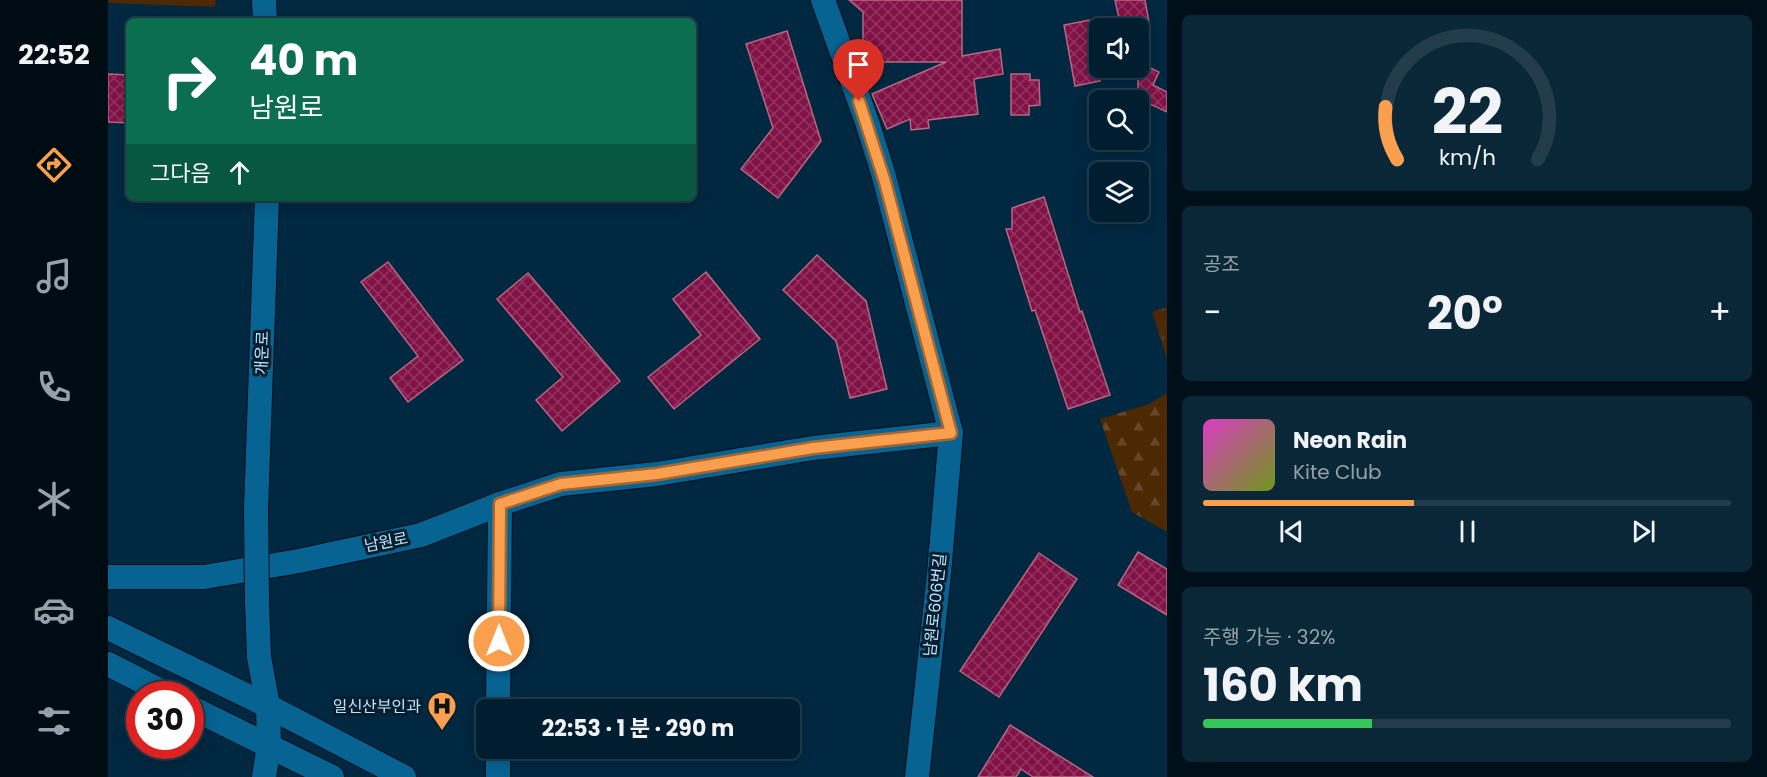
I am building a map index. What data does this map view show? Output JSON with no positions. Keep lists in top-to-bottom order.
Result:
{
  "streets": {
    "street": ["개운로", "남원로", "남원로606번길"]
  },
  "crossings": [
    ["남원로", "남원로606번길"]
  ],
  "places": {
    "hospital": ["일신산부인과"]
  },
  "page": {
    "tabs": "22:52",
    "turn": ["40 m", "남원로"],
    "then": "그다음",
    "tile": [
      "공조",
      ["주행 가능 · 32%", "160 km"]
    ],
    "heat": ["−", "20°", "+"],
    "song": ["Neon Rain", "Kite Club"],
    "limit": "30",
    "trip": "22:53 · 1 분 · 290 m",
    "gauge": ["22", "km/h"]
  }
}
